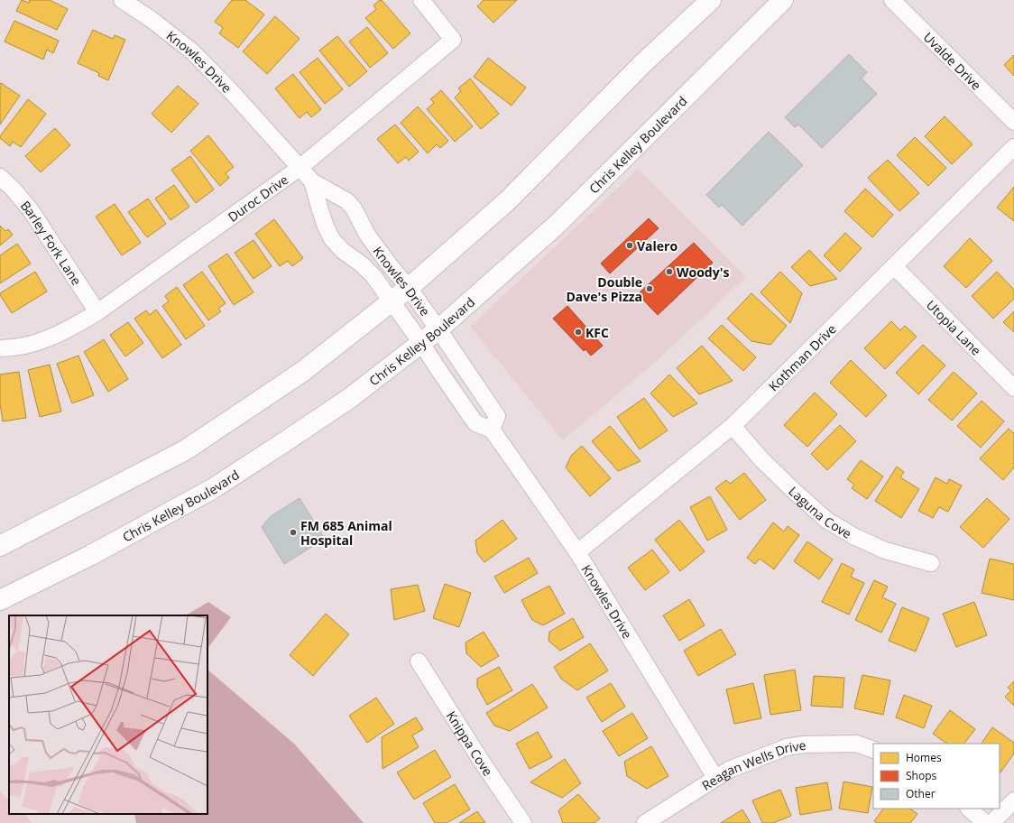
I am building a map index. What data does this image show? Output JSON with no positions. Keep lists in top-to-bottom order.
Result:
{
  "streets": {
    "main road": ["Chris Kelley Boulevard"],
    "street": [
      "Uvalde Drive",
      "Knowles Drive",
      "Duroc Drive",
      "Barley Fork Lane",
      "Utopia Lane",
      "Kothman Drive",
      "Laguna Cove",
      "Knippa Cove",
      "Reagan Wells Drive"
    ]
  },
  "crossings": [
    ["Knowles Drive", "Chris Kelley Boulevard"],
    ["Knowles Drive", "Duroc Drive"],
    ["Knowles Drive", "Kothman Drive"],
    ["Knowles Drive", "Reagan Wells Drive"],
    ["Duroc Drive", "Barley Fork Lane"],
    ["Utopia Lane", "Kothman Drive"],
    ["Kothman Drive", "Laguna Cove"]
  ],
  "places": [
    "Valero",
    "Woody's",
    "Double Dave's Pizza",
    "KFC",
    "FM 685 Animal Hospital"
  ],
  "legend": ["Homes", "Shops", "Other"]
}
